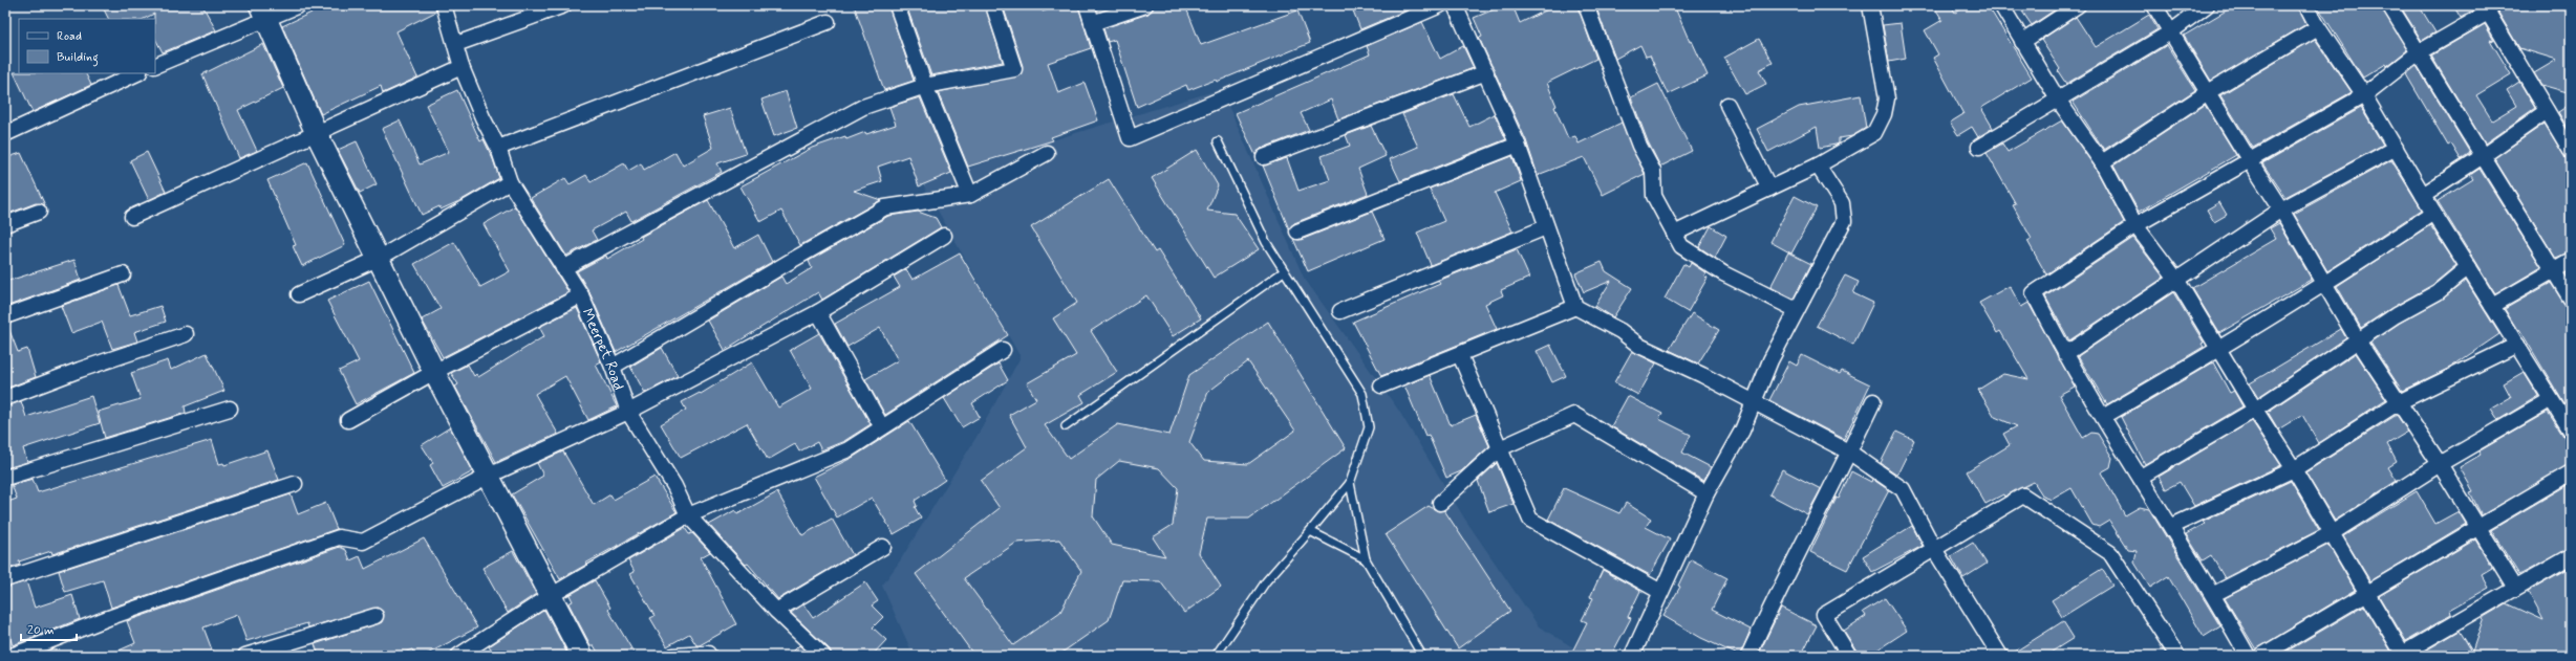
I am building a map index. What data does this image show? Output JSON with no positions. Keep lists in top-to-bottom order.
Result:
{
  "streets": {
    "street": ["Meerpet Road"]
  },
  "legend": ["Road", "Building"],
  "scale_bar": "20 m"
}
